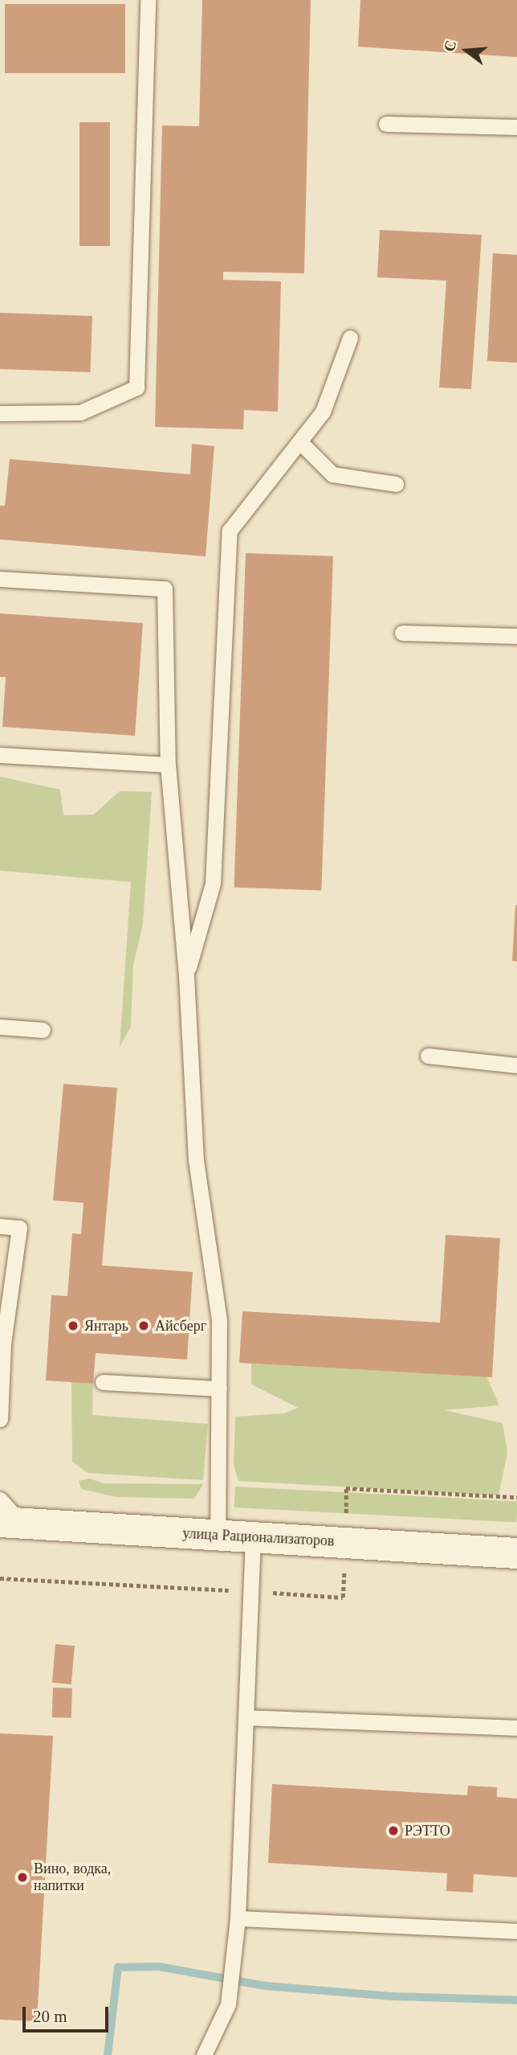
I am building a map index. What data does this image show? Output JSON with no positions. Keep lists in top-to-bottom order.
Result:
{
  "streets": {
    "main road": ["улица Рационализаторов"]
  },
  "places": [
    "Янтарь",
    "Айсберг",
    "РЭТТО",
    "Вино, водка, напитки"
  ],
  "scale_bar": "20 m",
  "north": "left"
}
